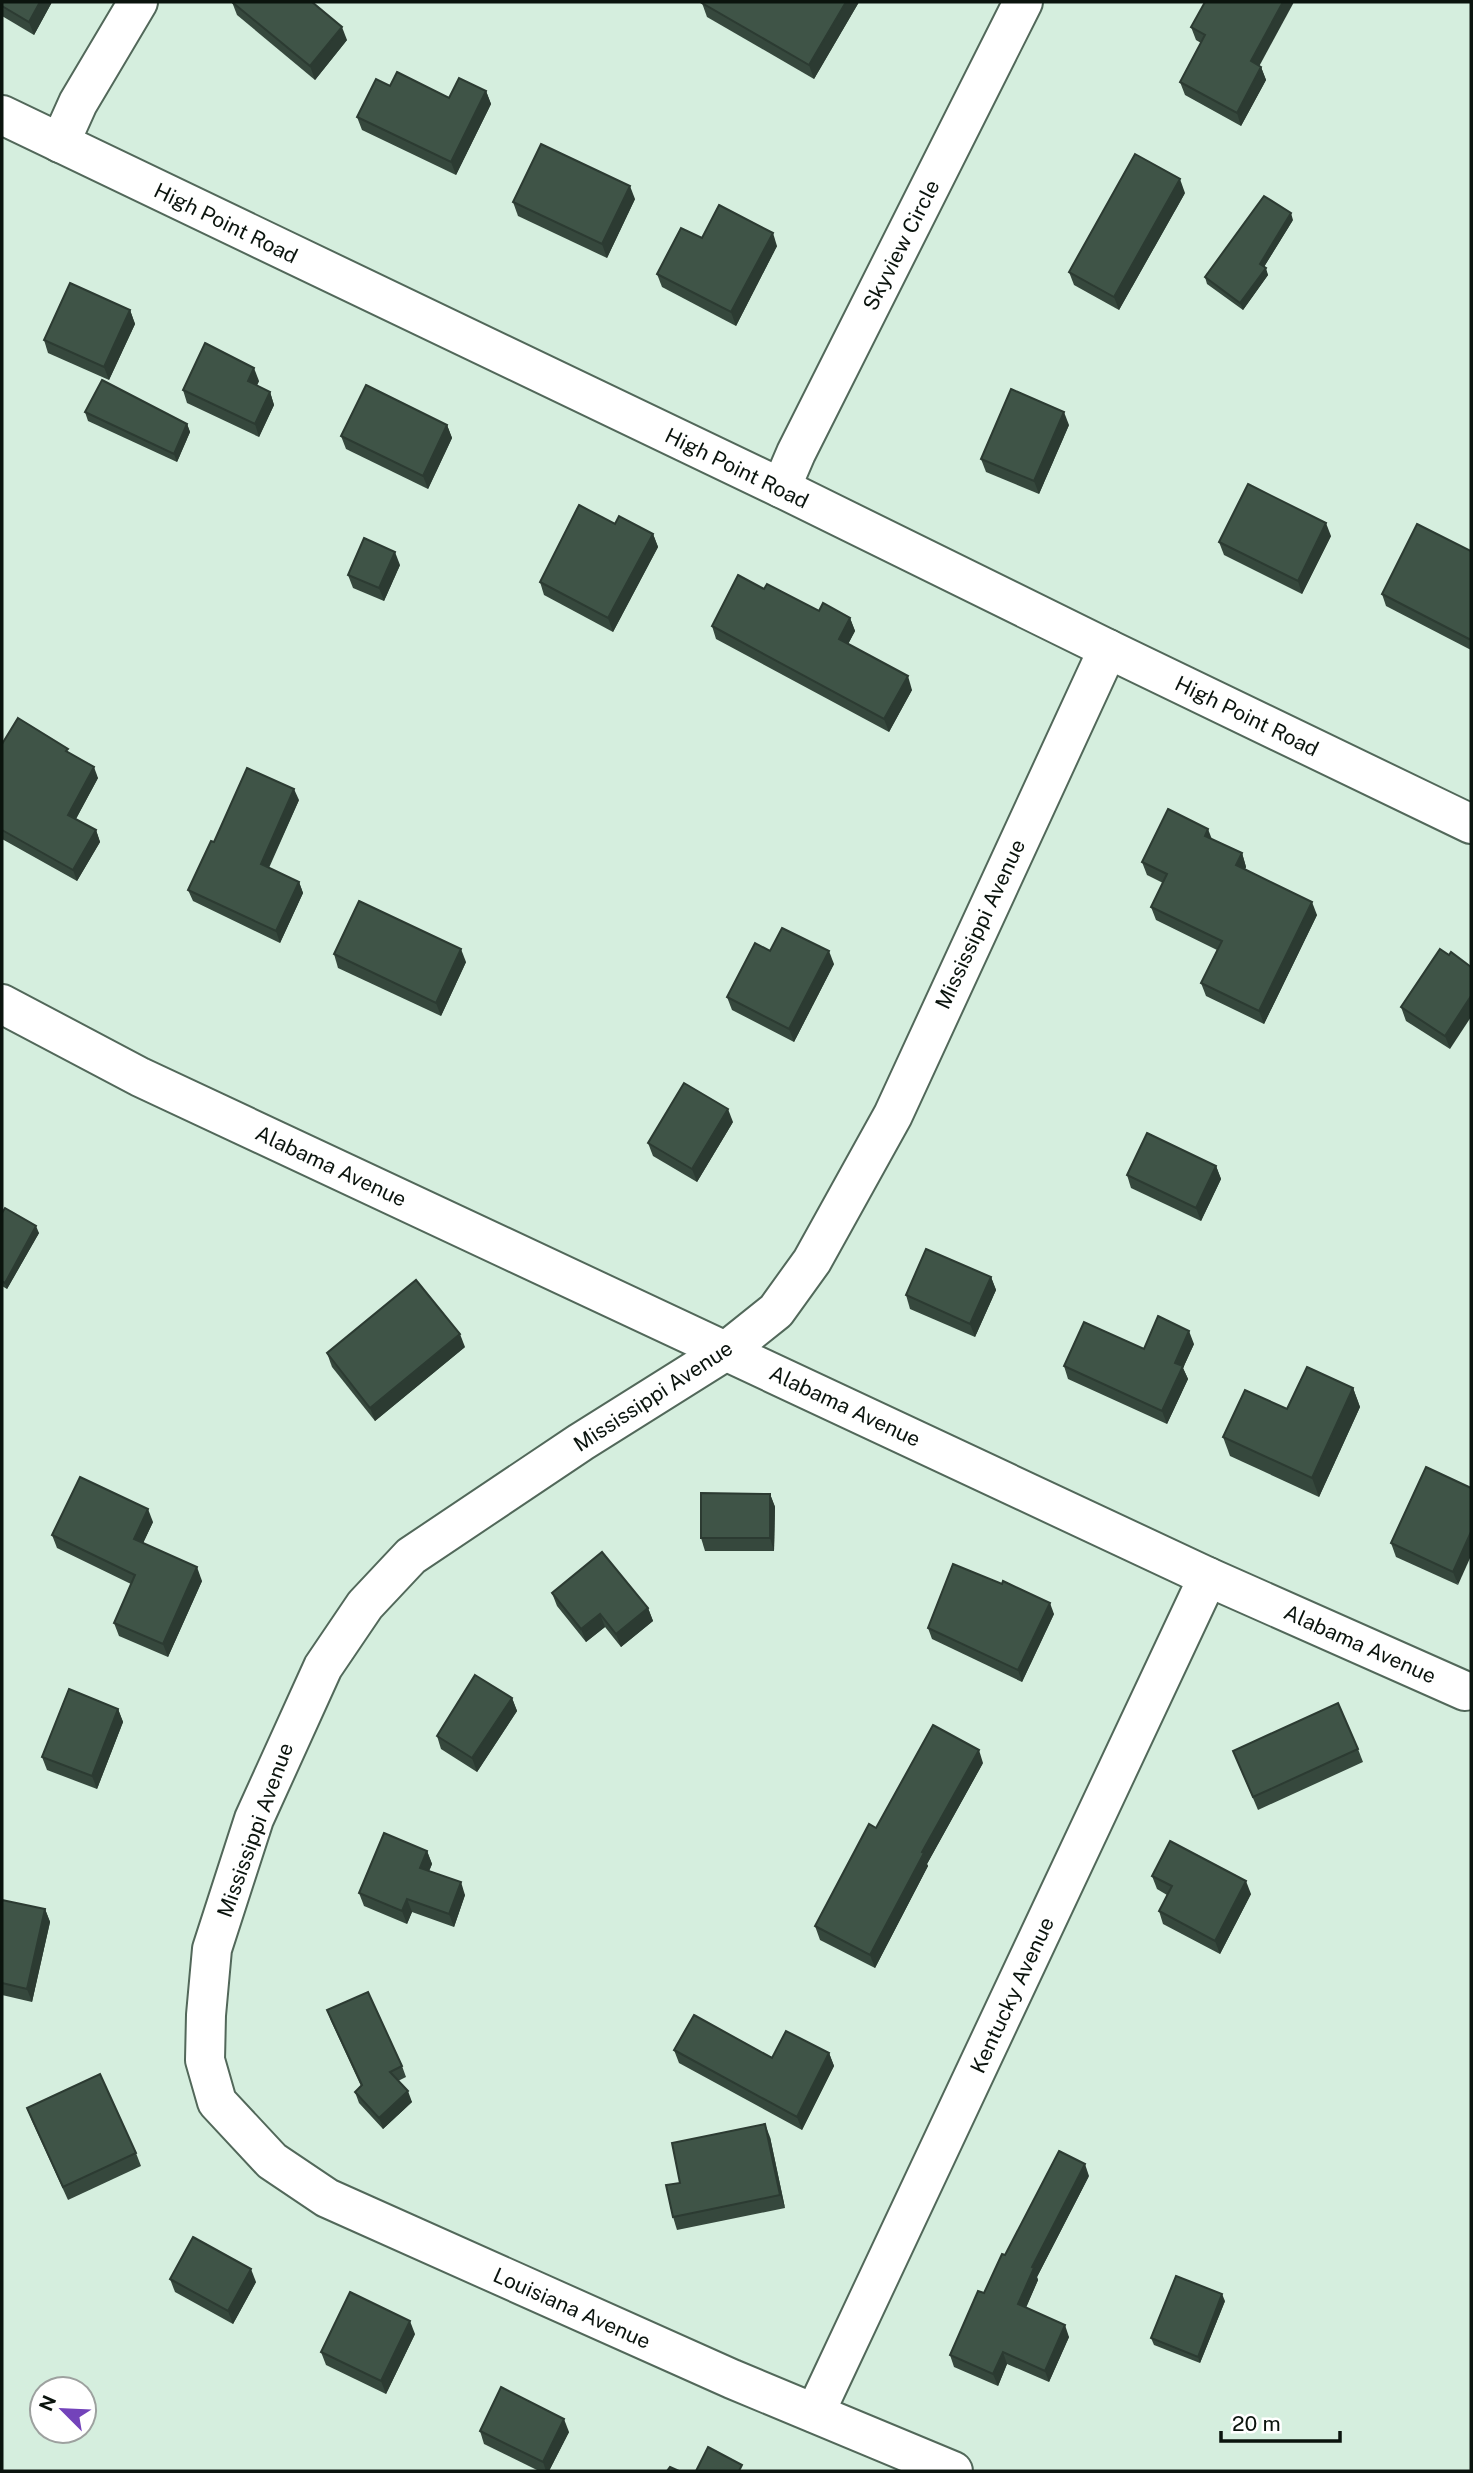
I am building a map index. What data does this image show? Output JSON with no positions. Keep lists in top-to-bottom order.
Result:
{
  "streets": {
    "street": [
      "High Point Road",
      "Skyview Circle",
      "Mississippi Avenue",
      "Alabama Avenue",
      "Kentucky Avenue",
      "Louisiana Avenue"
    ]
  },
  "crossings": [
    ["High Point Road", "Skyview Circle"],
    ["High Point Road", "Mississippi Avenue"],
    ["Mississippi Avenue", "Alabama Avenue"],
    ["Mississippi Avenue", "Louisiana Avenue"],
    ["Alabama Avenue", "Kentucky Avenue"],
    ["Kentucky Avenue", "Louisiana Avenue"]
  ],
  "scale_bar": "20 m",
  "north": "top left"
}
